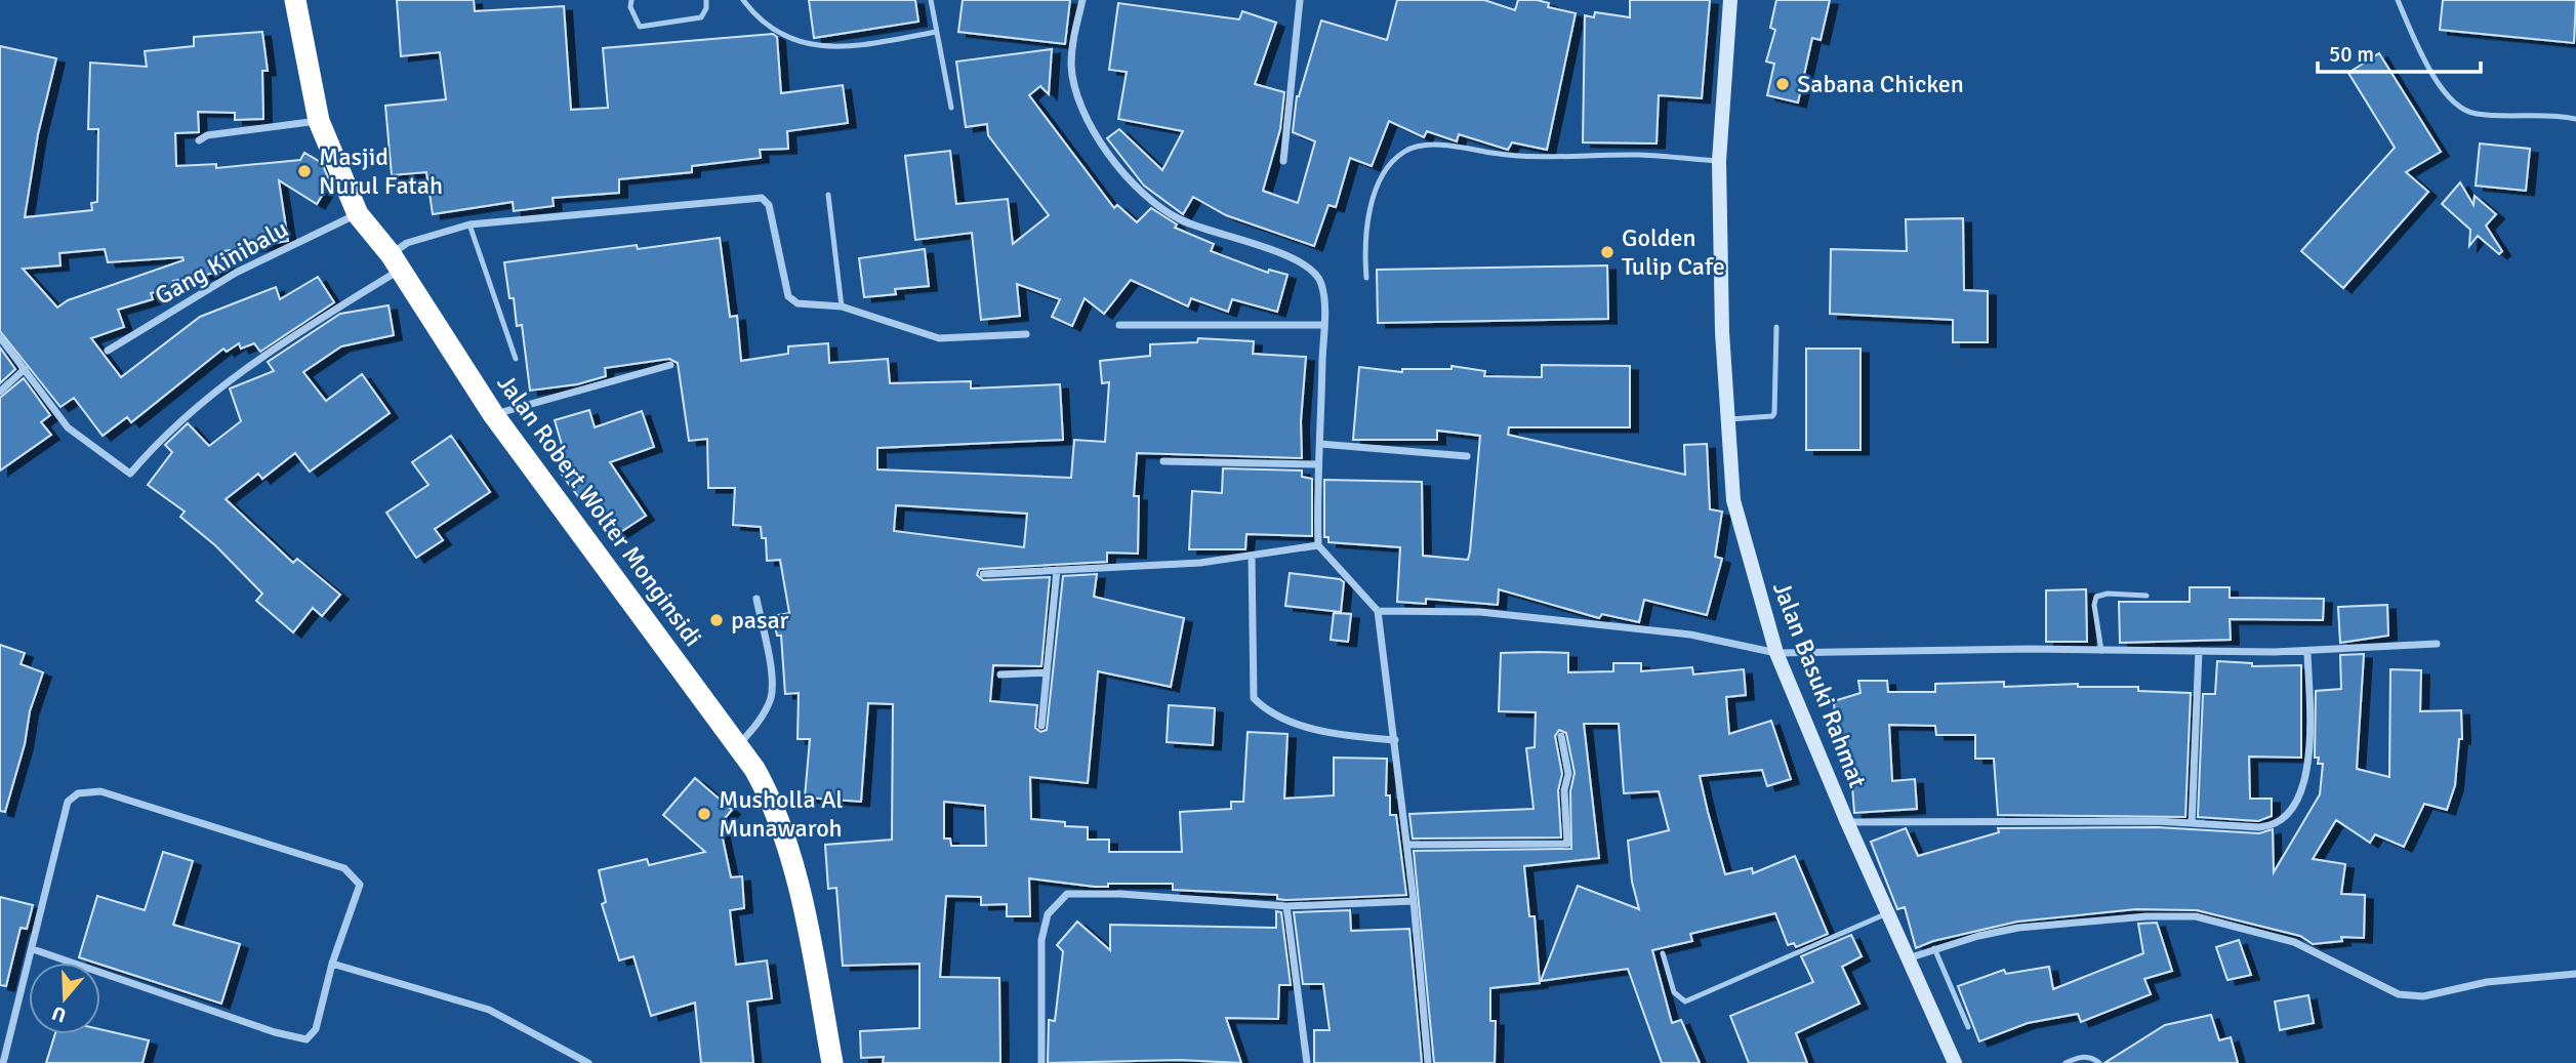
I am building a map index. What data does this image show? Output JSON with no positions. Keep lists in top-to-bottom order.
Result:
{
  "streets": {
    "highway": ["Jalan Robert Wolter Monginsidi"],
    "main road": ["Jalan Basuki Rahmat"],
    "street": ["Gang Kinibalu"]
  },
  "crossings": [
    ["Gang Kinibalu", "Jalan Robert Wolter Monginsidi"]
  ],
  "places": [
    "Sabana Chicken",
    "Masjid Nurul Fatah",
    "Golden Tulip Cafe",
    "pasar",
    "Musholla Al Munawaroh"
  ],
  "scale_bar": "50 m",
  "north": "bottom"
}
